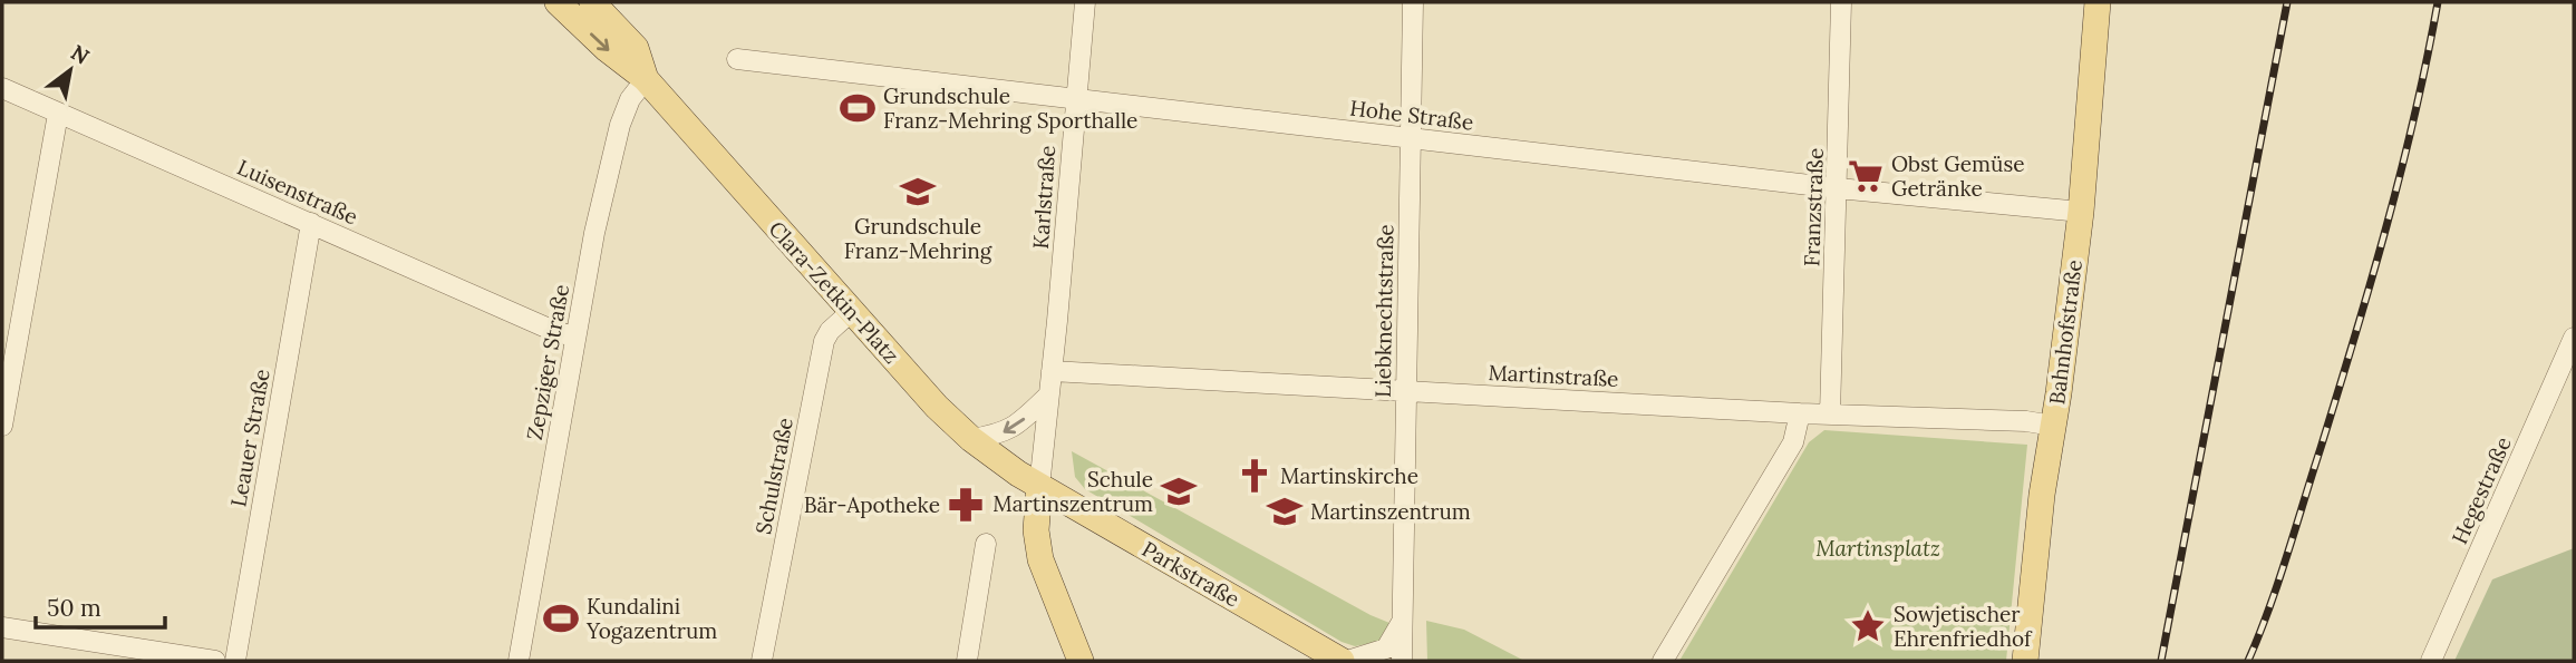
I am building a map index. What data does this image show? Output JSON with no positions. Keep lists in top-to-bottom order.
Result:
{
  "streets": {
    "main road": ["Clara-Zetkin-Platz", "Bahnhofstraße", "Parkstraße"],
    "street": [
      "Hohe Straße",
      "Luisenstraße",
      "Karlstraße",
      "Franzstraße",
      "Liebknechtstraße",
      "Zepziger Straße",
      "Martinstraße",
      "Leauer Straße",
      "Schulstraße",
      "Hegestraße"
    ]
  },
  "crossings": [
    ["Hohe Straße", "Karlstraße"],
    ["Hohe Straße", "Franzstraße"],
    ["Hohe Straße", "Liebknechtstraße"],
    ["Hohe Straße", "Bahnhofstraße"],
    ["Luisenstraße", "Zepziger Straße"],
    ["Luisenstraße", "Leauer Straße"],
    ["Karlstraße", "Clara-Zetkin-Platz"],
    ["Karlstraße", "Martinstraße"],
    ["Karlstraße", "Parkstraße"],
    ["Franzstraße", "Martinstraße"],
    ["Clara-Zetkin-Platz", "Zepziger Straße"],
    ["Clara-Zetkin-Platz", "Schulstraße"],
    ["Clara-Zetkin-Platz", "Parkstraße"],
    ["Liebknechtstraße", "Martinstraße"],
    ["Bahnhofstraße", "Martinstraße"]
  ],
  "parks": ["Martinsplatz"],
  "places": {
    "sports": ["Grundschule Franz-Mehring Sporthalle", "Kundalini Yogazentrum"],
    "supermarket": ["Obst Gemüse Getränke"],
    "school or university": ["Grundschule Franz-Mehring", "Schule Martinszentrum", "Martinszentrum"],
    "church": ["Martinskirche"],
    "pharmacy": ["Bär-Apotheke"],
    "place": ["Sowjetischer Ehrenfriedhof"]
  },
  "scale_bar": "50 m",
  "north": "top right"
}
